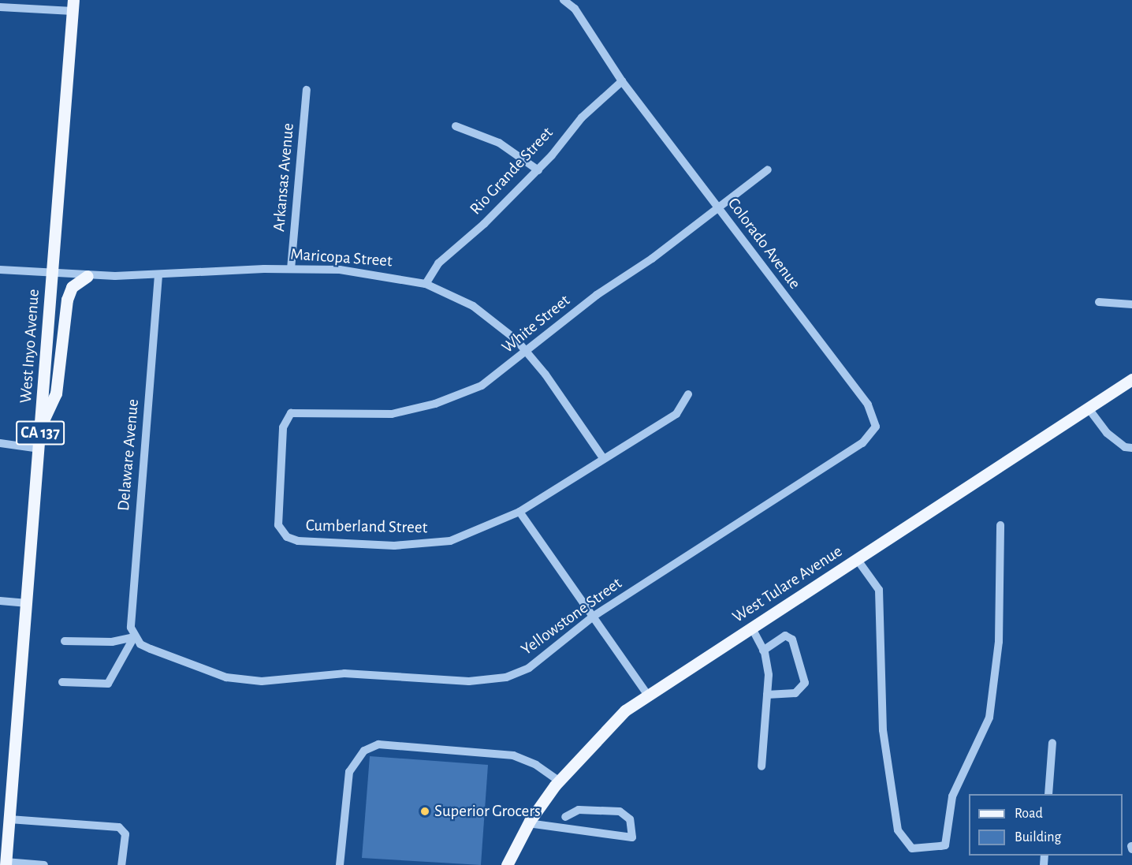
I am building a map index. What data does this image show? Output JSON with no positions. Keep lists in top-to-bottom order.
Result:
{
  "streets": {
    "main road": ["West Inyo Avenue", "CA 137", "West Tulare Avenue"],
    "street": [
      "Rio Grande Street",
      "Arkansas Avenue",
      "Colorado Avenue",
      "Maricopa Street",
      "White Street",
      "Delaware Avenue",
      "Cumberland Street",
      "Yellowstone Street"
    ]
  },
  "crossings": [
    ["Rio Grande Street", "Colorado Avenue"],
    ["Rio Grande Street", "Maricopa Street"],
    ["Arkansas Avenue", "Maricopa Street"],
    ["Colorado Avenue", "White Street"],
    ["Colorado Avenue", "Yellowstone Street"],
    ["Maricopa Street", "White Street"],
    ["Maricopa Street", "West Inyo Avenue"],
    ["Maricopa Street", "Delaware Avenue"],
    ["Maricopa Street", "Cumberland Street"],
    ["White Street", "Cumberland Street"],
    ["Delaware Avenue", "Yellowstone Street"]
  ],
  "places": ["Superior Grocers"],
  "legend": ["Road", "Building"]
}
